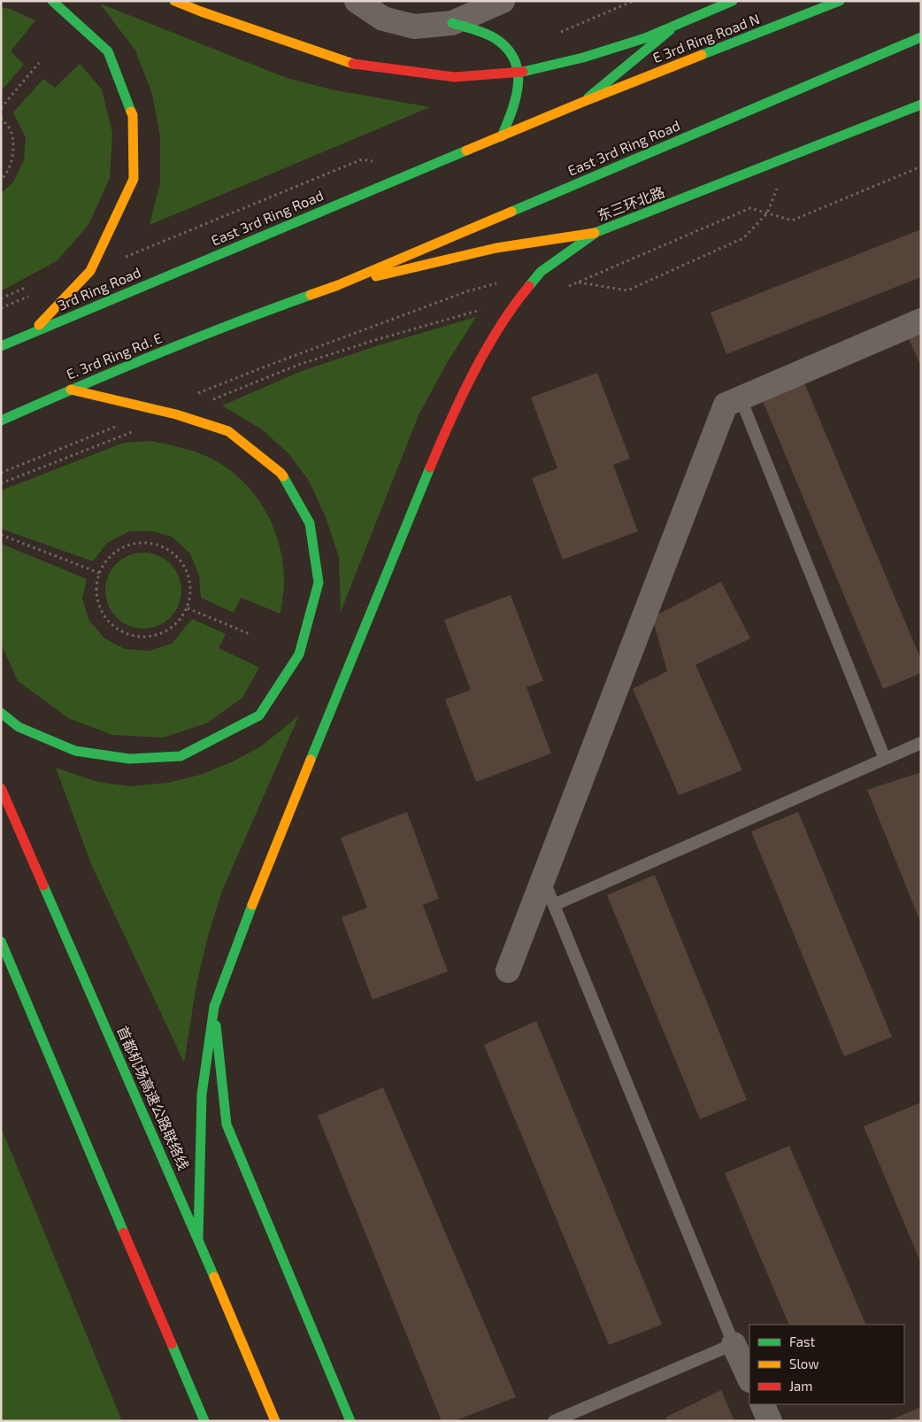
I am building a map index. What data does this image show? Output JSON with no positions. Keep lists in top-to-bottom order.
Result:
{
  "streets": {
    "main road": [
      "E 3rd Ring Road N",
      "East 3rd Ring Road",
      "东三环北路",
      "3rd Ring Road",
      "E. 3rd Ring Rd. E",
      "首都机场高速公路联络线"
    ]
  },
  "crossings": [
    ["E 3rd Ring Road N", "East 3rd Ring Road"],
    ["East 3rd Ring Road", "东三环北路"],
    ["East 3rd Ring Road", "3rd Ring Road"],
    ["East 3rd Ring Road", "E. 3rd Ring Rd. E"],
    ["东三环北路", "E. 3rd Ring Rd. E"]
  ],
  "legend": ["Fast", "Slow", "Jam"]
}
